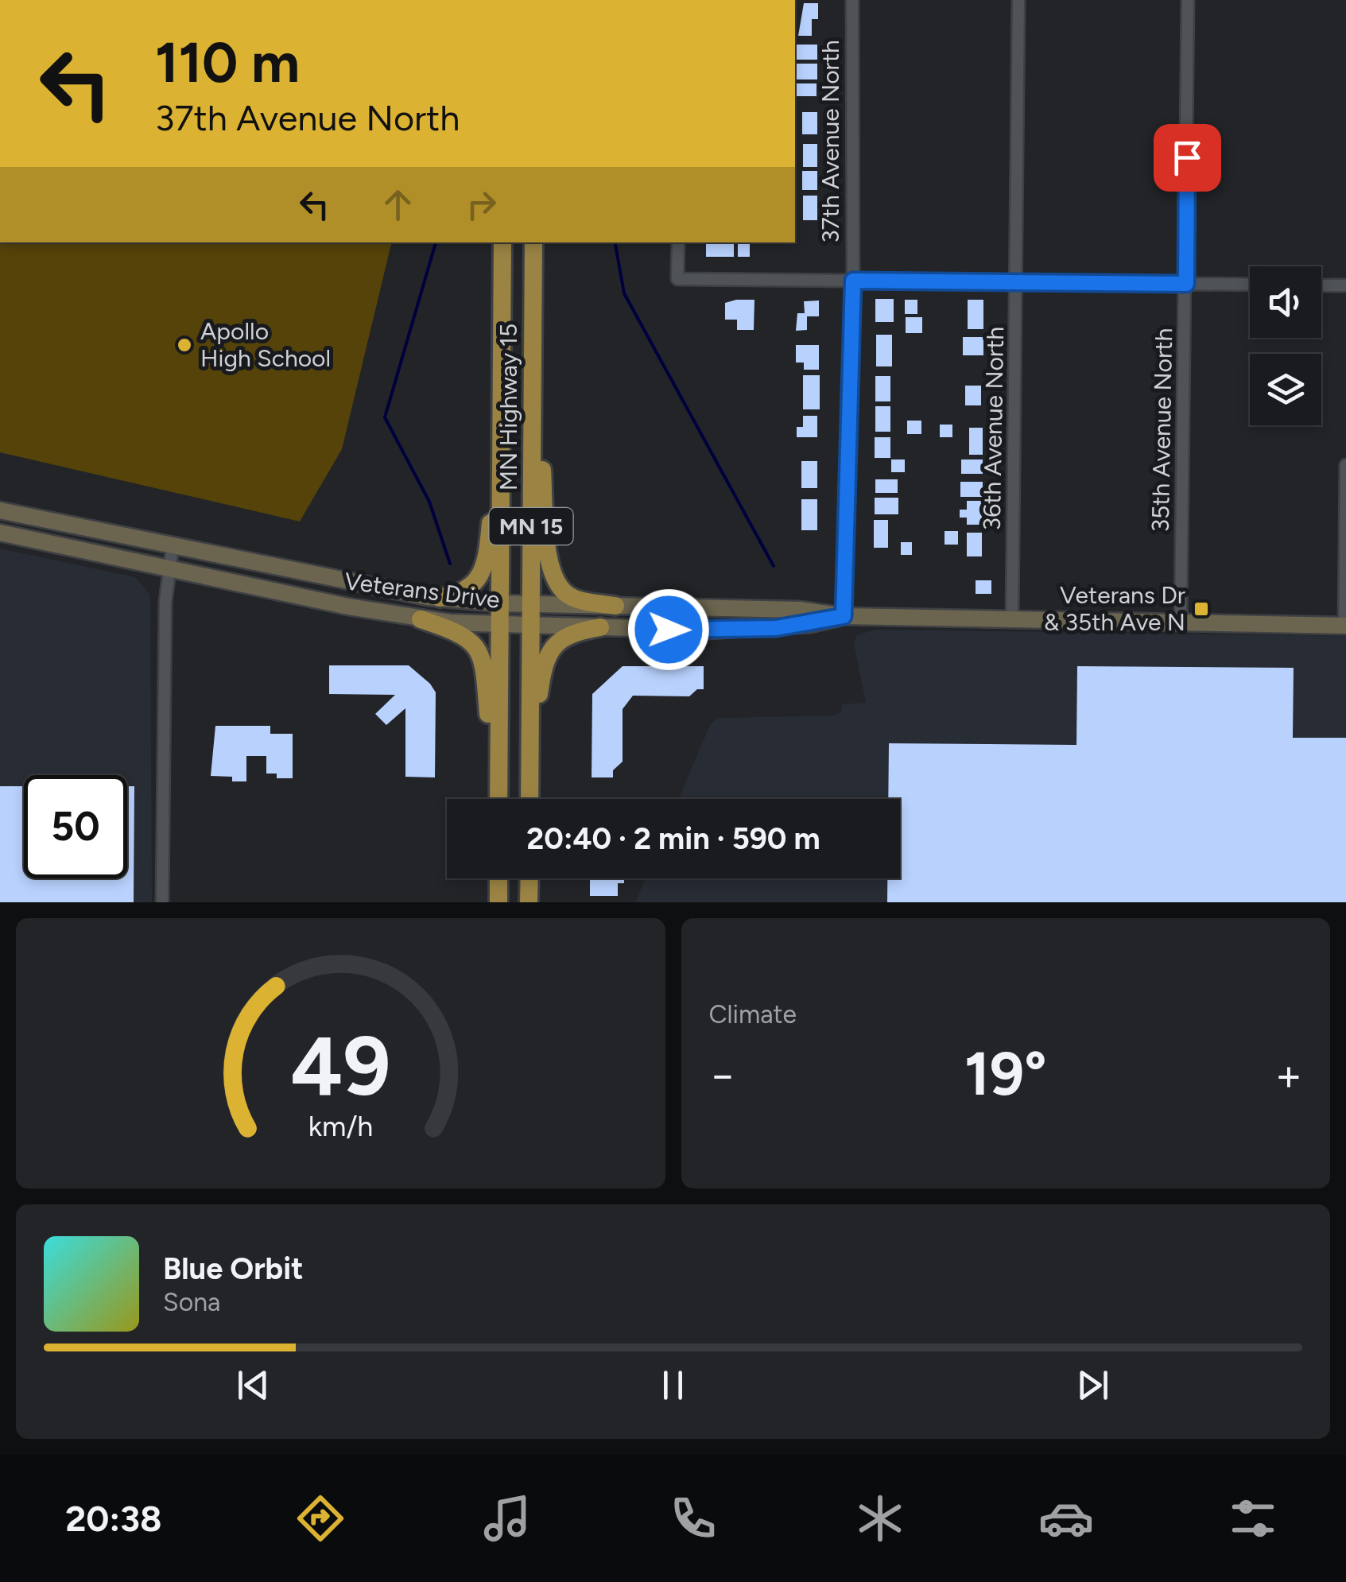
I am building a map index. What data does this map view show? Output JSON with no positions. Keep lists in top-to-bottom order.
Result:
{
  "streets": {
    "highway": ["MN Highway 15", "MN 15"],
    "main road": ["Veterans Drive"],
    "street": ["37th Avenue North", "36th Avenue North", "35th Avenue North"]
  },
  "crossings": [
    ["37th Avenue North", "Veterans Drive"],
    ["MN Highway 15", "Veterans Drive"],
    ["36th Avenue North", "Veterans Drive"],
    ["35th Avenue North", "Veterans Drive"]
  ],
  "places": {
    "other": ["Apollo High School"],
    "transit": ["Veterans Dr & 35th Ave N"]
  },
  "page": {
    "turn": ["110 m", "37th Avenue North"],
    "limit": "50",
    "trip": "20:40 · 2 min · 590 m",
    "tile": "Climate",
    "heat": ["−", "19°", "+"],
    "song": ["Blue Orbit", "Sona"],
    "tabs": "20:38",
    "gauge": ["49", "km/h"]
  }
}
